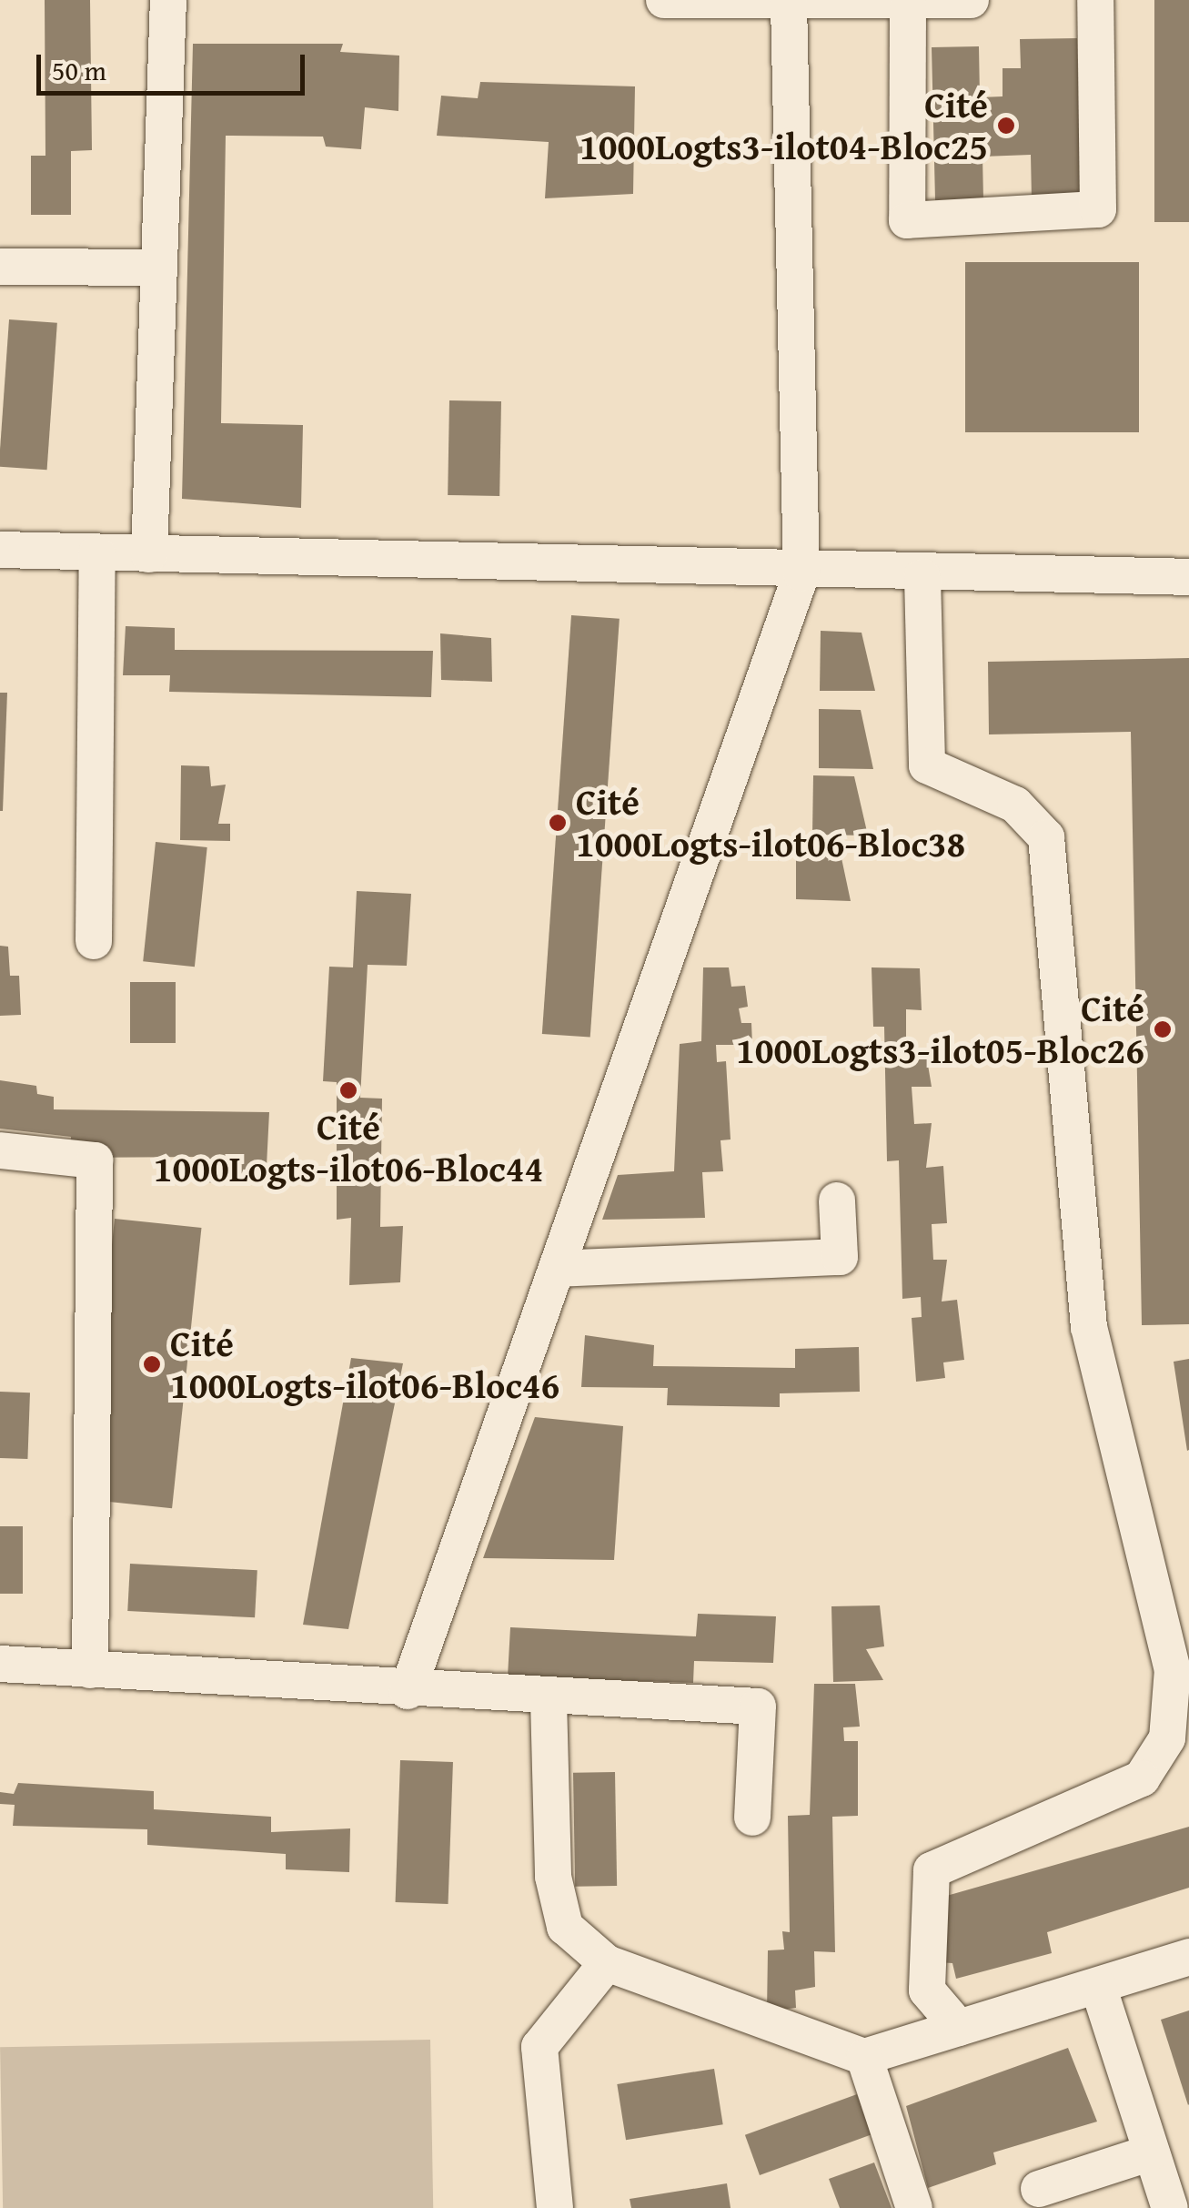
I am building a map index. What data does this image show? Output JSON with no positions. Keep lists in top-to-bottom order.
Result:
{
  "places": [
    "Cité 1000Logts3-ilot04-Bloc25",
    "Cité 1000Logts-ilot06-Bloc38",
    "Cité 1000Logts3-ilot05-Bloc26",
    "Cité 1000Logts-ilot06-Bloc44",
    "Cité 1000Logts-ilot06-Bloc46"
  ],
  "scale_bar": "50 m"
}
